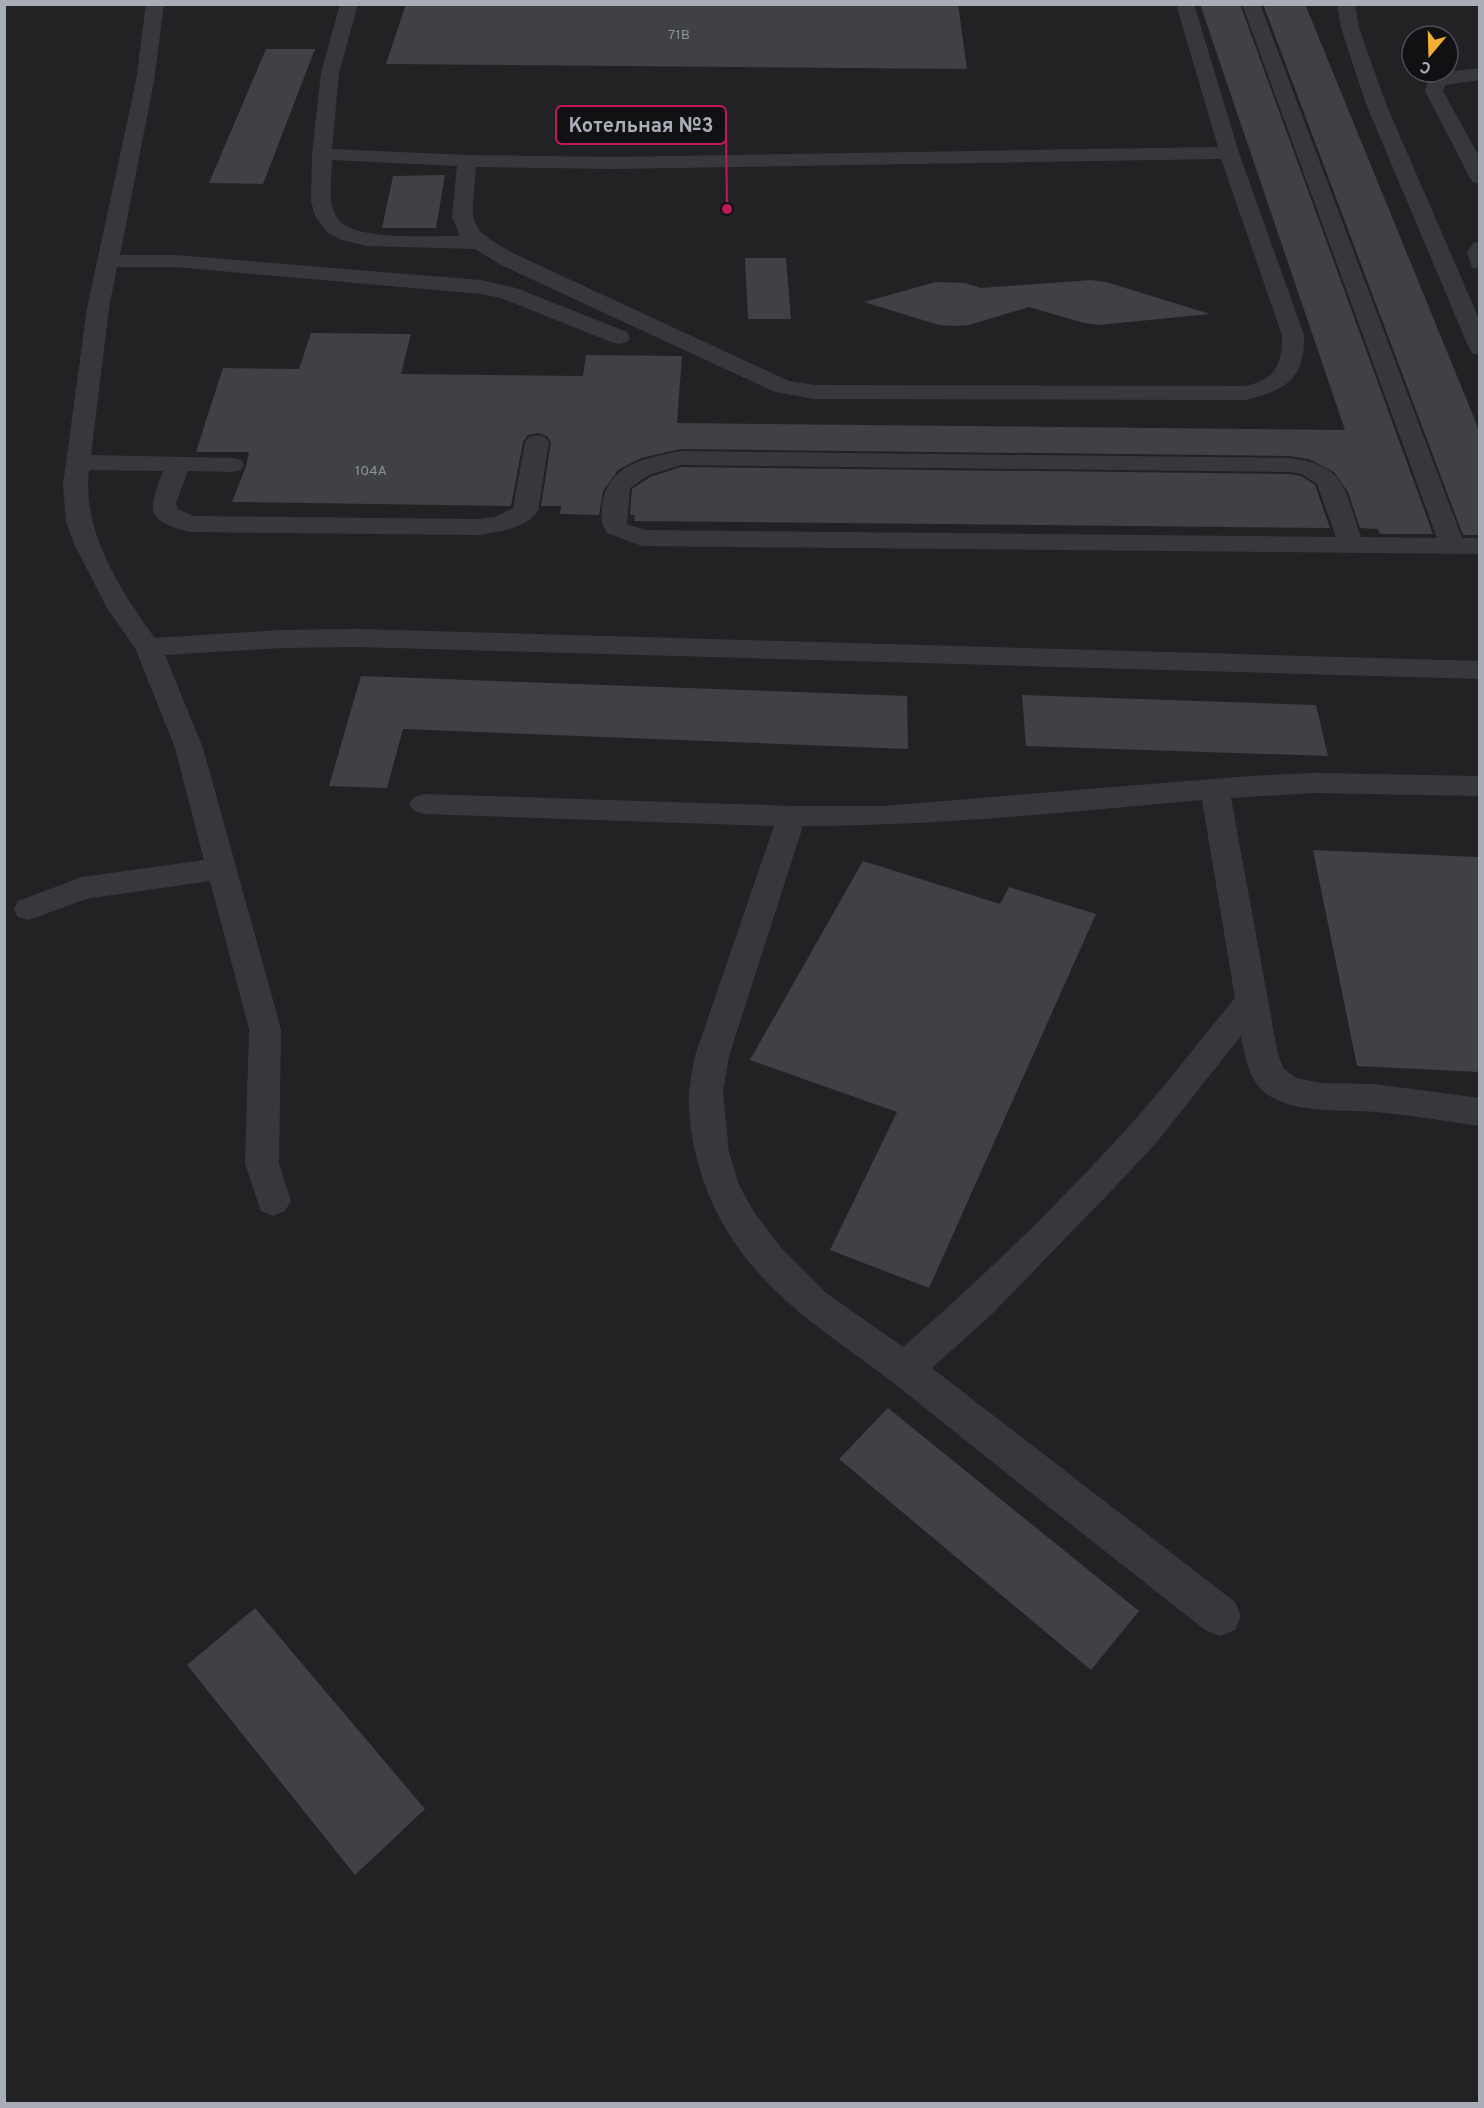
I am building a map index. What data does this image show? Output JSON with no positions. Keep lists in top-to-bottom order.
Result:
{
  "places": ["Котельная №3"],
  "house_numbers": ["71В", "104А"],
  "north": "bottom"
}
